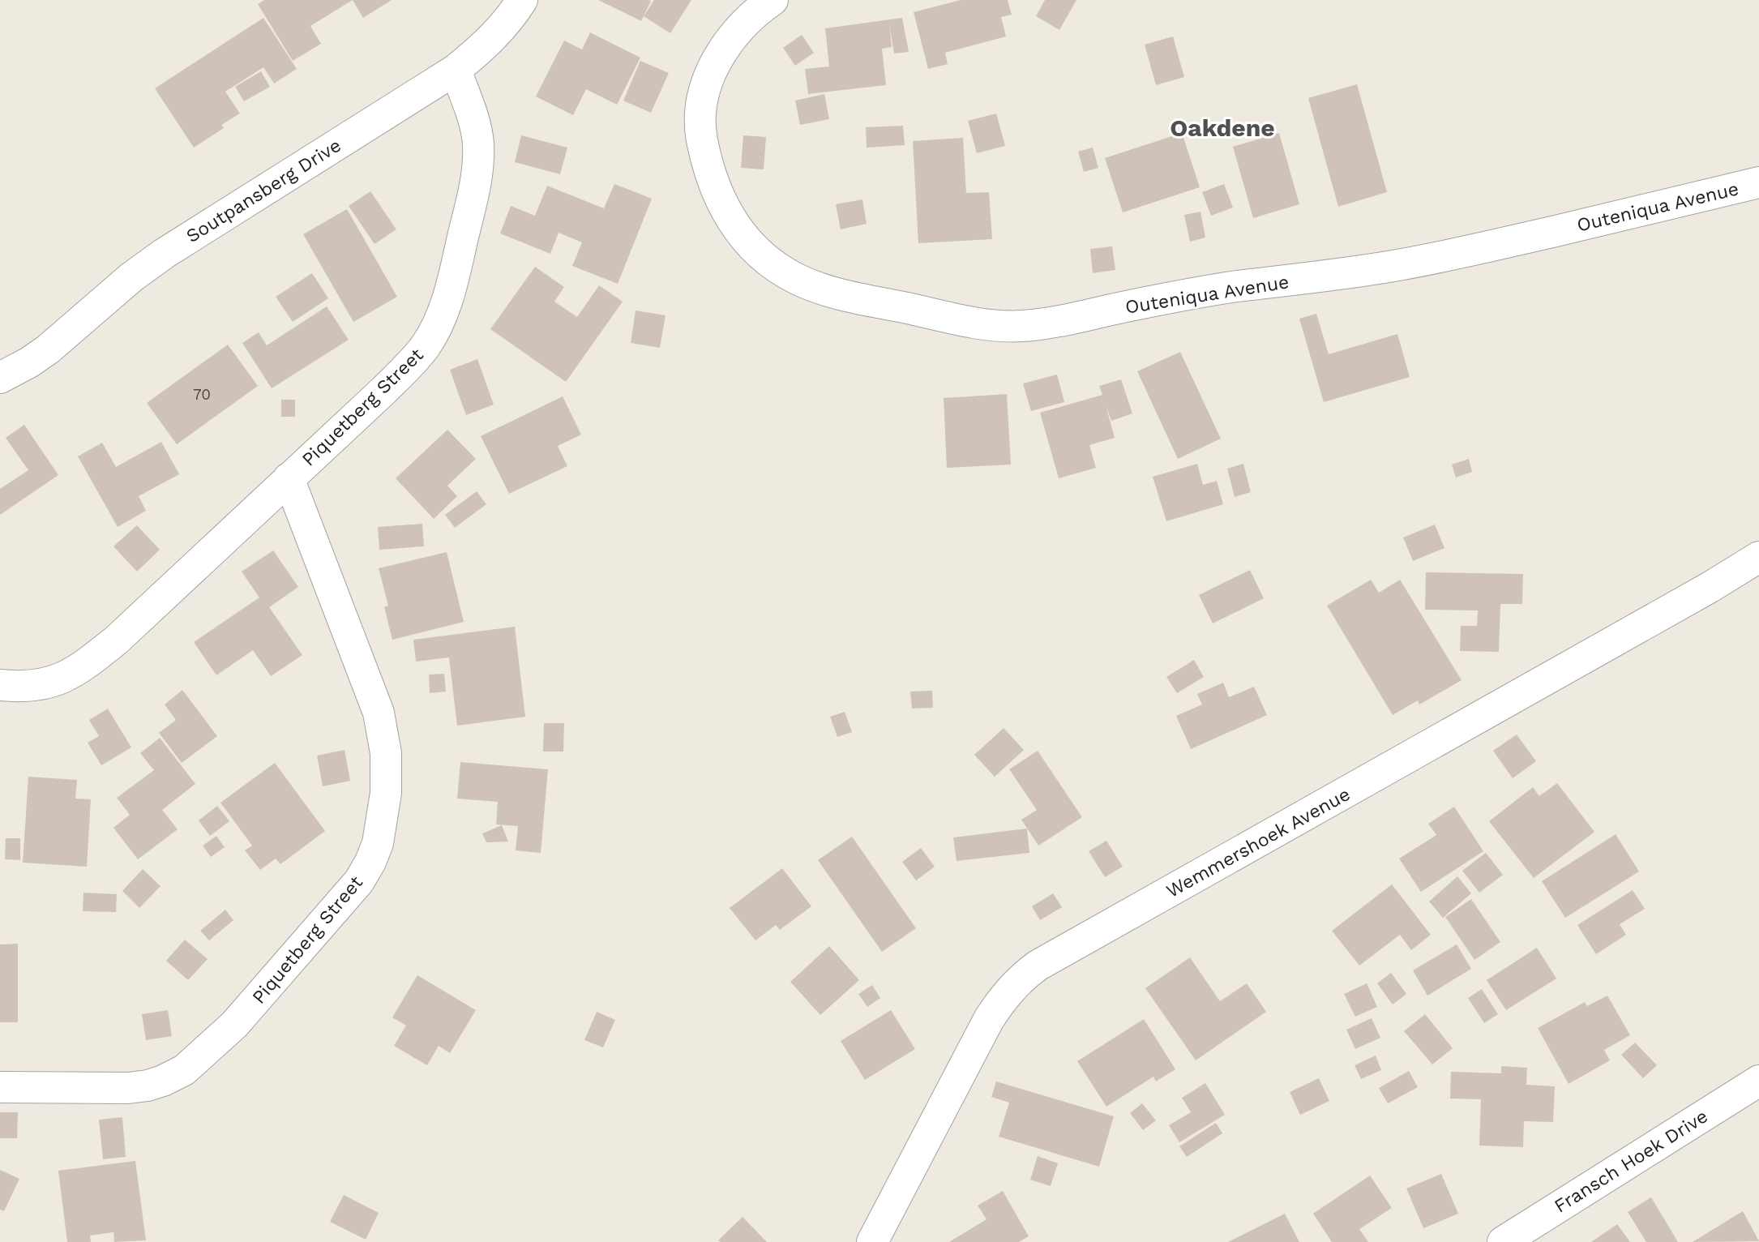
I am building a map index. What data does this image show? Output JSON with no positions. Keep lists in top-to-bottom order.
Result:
{
  "streets": {
    "street": [
      "Soutpansberg Drive",
      "Outeniqua Avenue",
      "Piquetberg Street",
      "Wemmershoek Avenue",
      "Fransch Hoek Drive"
    ]
  },
  "crossings": [
    ["Soutpansberg Drive", "Piquetberg Street"]
  ],
  "districts": ["Oakdene"],
  "house_numbers": ["70"]
}
